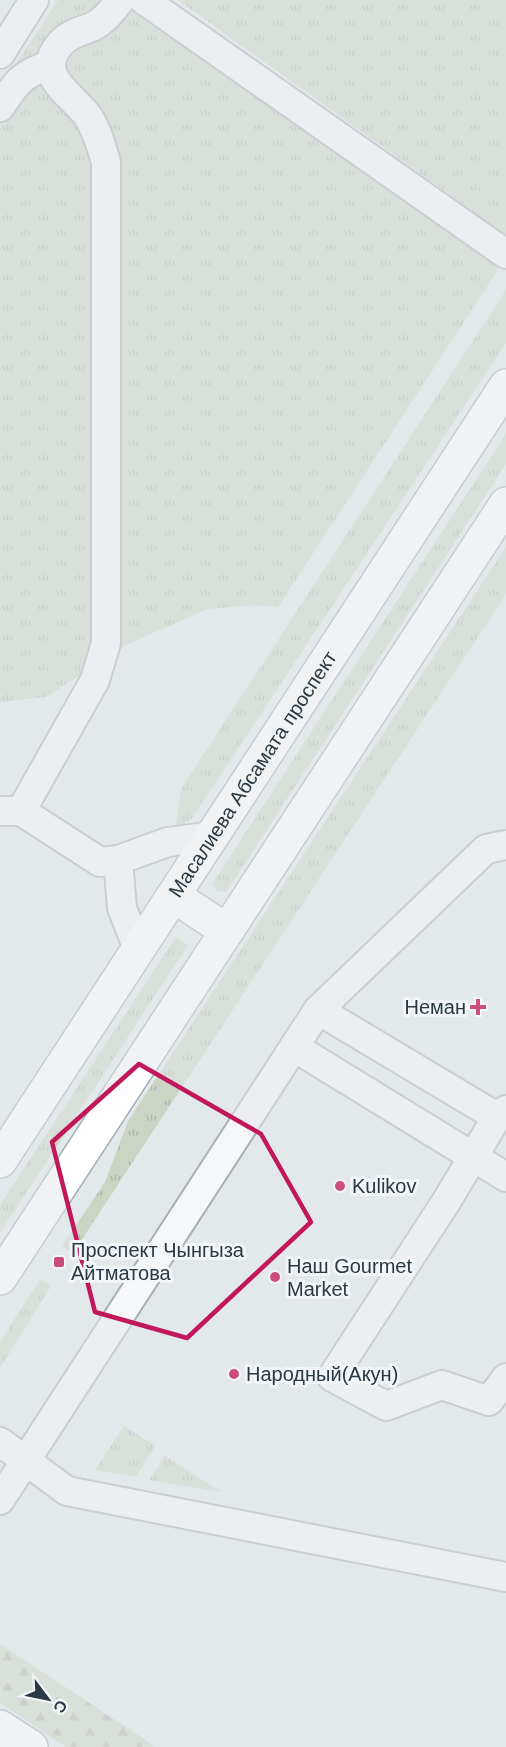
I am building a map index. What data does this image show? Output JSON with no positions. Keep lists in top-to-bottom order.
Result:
{
  "streets": {
    "main road": ["Масалиева Абсамата проспект"]
  },
  "places": {
    "health": ["Неман"],
    "other": ["Kulikov", "Наш Gourmet Market", "Народный(Акун)"],
    "transit": ["Проспект Чынгыза Айтматова"]
  },
  "north": "bottom right"
}
